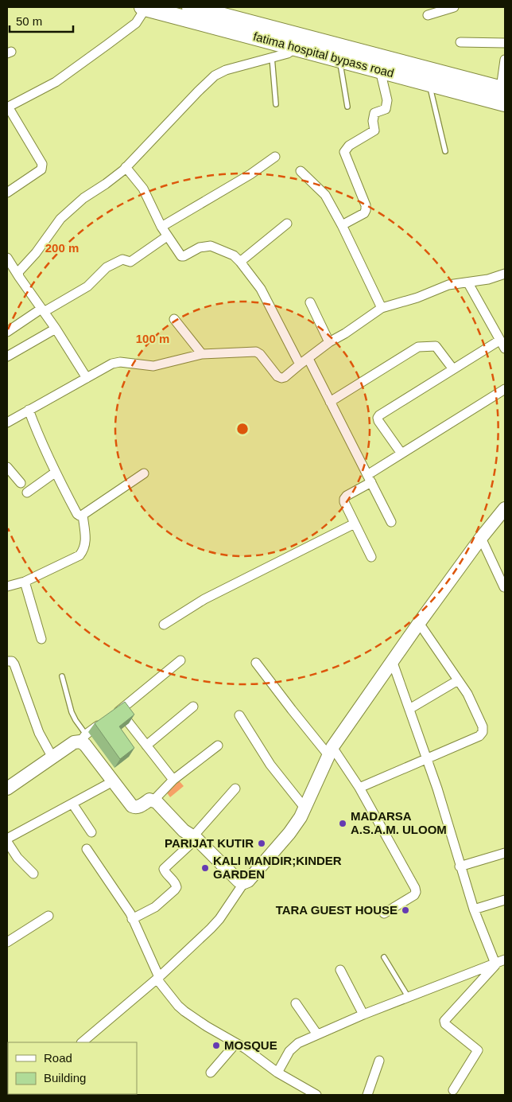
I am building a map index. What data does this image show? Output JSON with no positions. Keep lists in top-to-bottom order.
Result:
{
  "streets": {
    "highway": ["fatima hospital bypass road"]
  },
  "places": [
    "MADARSA A.S.A.M. ULOOM",
    "PARIJAT KUTIR",
    "KALI MANDIR;KINDER GARDEN",
    "TARA GUEST HOUSE",
    "MOSQUE"
  ],
  "legend": ["Road", "Building"],
  "scale_bar": "50 m",
  "rings": ["200 m", "100 m"]
}
